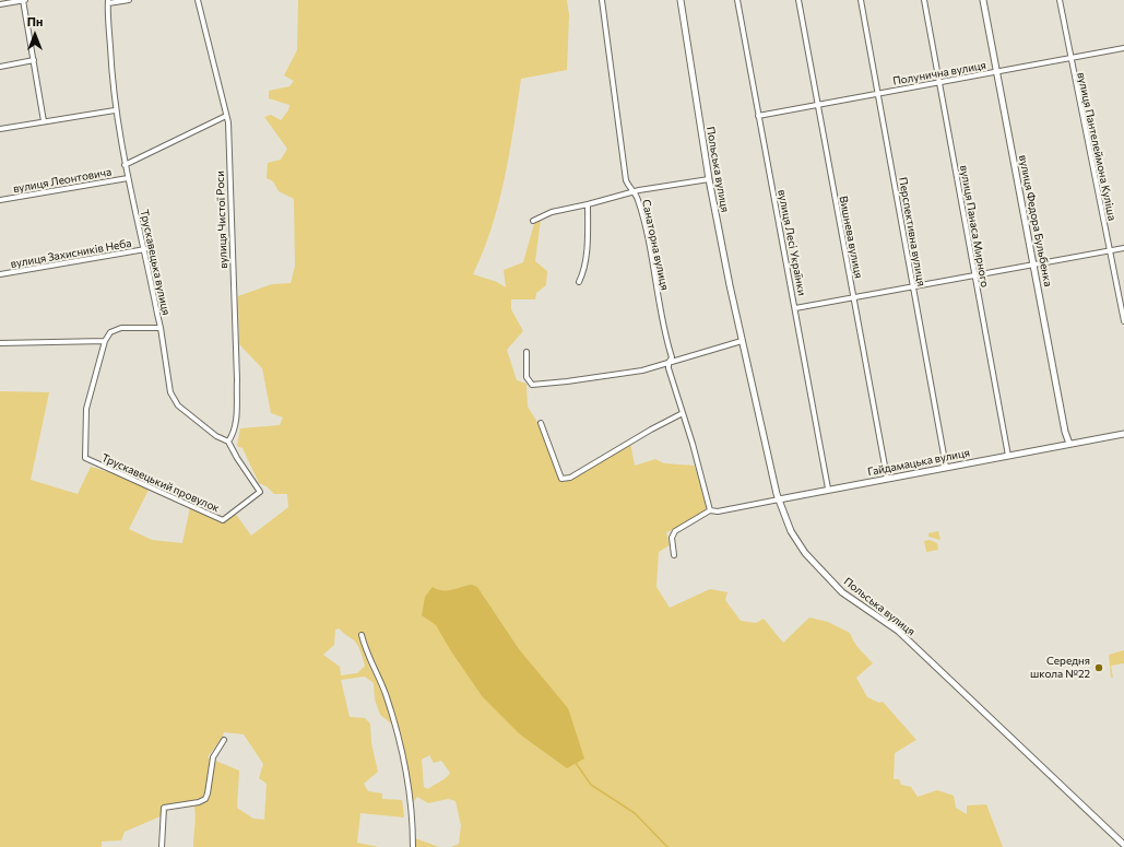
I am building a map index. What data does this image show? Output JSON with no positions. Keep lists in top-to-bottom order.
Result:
{
  "streets": {
    "street": [
      "Полунична вулиця",
      "вулиця Пантелеймона Куліша",
      "Польська вулиця",
      "вулиця Леонтовича",
      "вулиця Чистої Роси",
      "вулиця Федора Бульбенка",
      "вулиця Панаса Мирного",
      "Перспективна вулиця",
      "Вишнева вулиця",
      "вулиця Лесі Українки",
      "Санаторна вулиця",
      "вулиця Захисників Неба",
      "Трускавецька вулиця",
      "Гайдамацька вулиця",
      "Трускавецький провулок"
    ]
  },
  "crossings": [
    ["Полунична вулиця", "вулиця Пантелеймона Куліша"],
    ["Полунична вулиця", "вулиця Федора Бульбенка"],
    ["Полунична вулиця", "вулиця Панаса Мирного"],
    ["Полунична вулиця", "Перспективна вулиця"],
    ["Полунична вулиця", "Вишнева вулиця"],
    ["Полунична вулиця", "вулиця Лесі Українки"],
    ["Польська вулиця", "Гайдамацька вулиця"],
    ["вулиця Леонтовича", "Трускавецька вулиця"],
    ["вулиця Чистої Роси", "Трускавецька вулиця"],
    ["вулиця Чистої Роси", "Трускавецький провулок"],
    ["вулиця Федора Бульбенка", "Гайдамацька вулиця"],
    ["вулиця Панаса Мирного", "Гайдамацька вулиця"],
    ["Перспективна вулиця", "Гайдамацька вулиця"],
    ["Вишнева вулиця", "Гайдамацька вулиця"],
    ["вулиця Лесі Українки", "Гайдамацька вулиця"],
    ["Санаторна вулиця", "Гайдамацька вулиця"],
    ["вулиця Захисників Неба", "Трускавецька вулиця"],
    ["Трускавецька вулиця", "Трускавецький провулок"]
  ],
  "places": ["Середня школа №22"],
  "north": "top"
}
